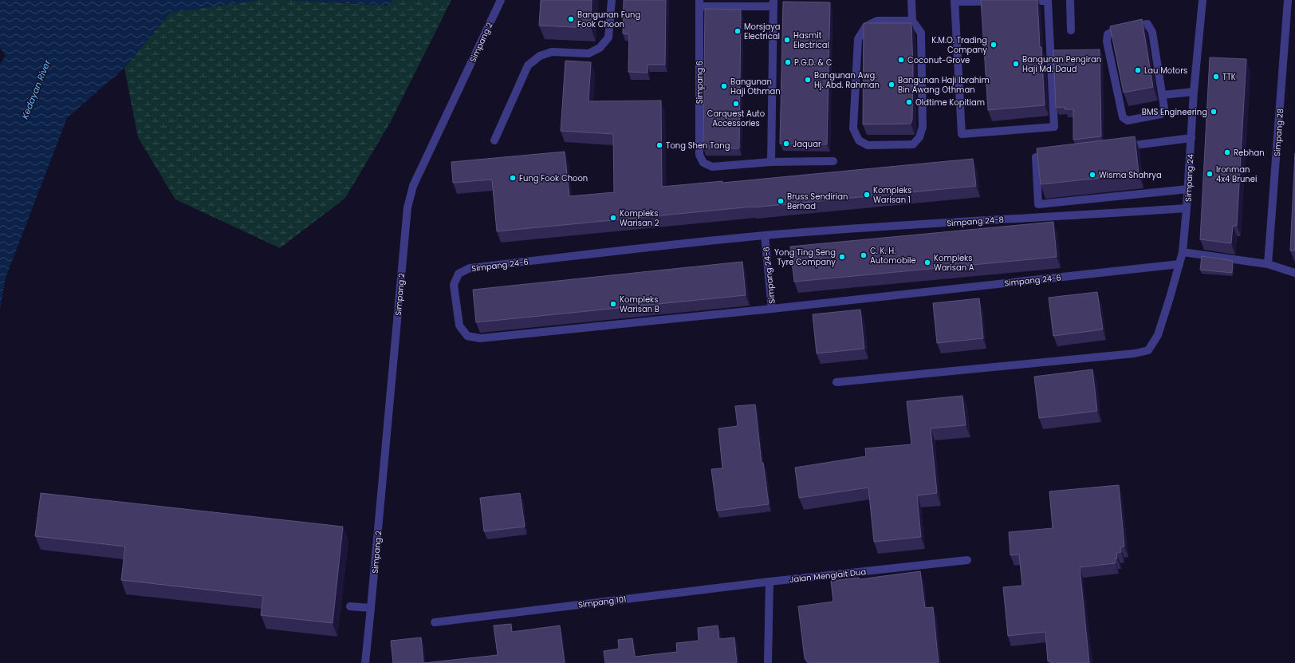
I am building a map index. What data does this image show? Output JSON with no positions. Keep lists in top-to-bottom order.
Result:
{
  "streets": {
    "street": [
      "Simpang 2",
      "Simpang 6",
      "Simpang 28",
      "Simpang 24",
      "Simpang 24-8",
      "Simpang 24-6",
      "Jalan Menglait Dua",
      "Simpang 101"
    ]
  },
  "crossings": [
    ["Simpang 24", "Simpang 24-8"],
    ["Simpang 24", "Simpang 24-6"],
    ["Simpang 24-8", "Simpang 24-6"],
    ["Jalan Menglait Dua", "Simpang 101"]
  ],
  "water": ["Kedayan River"],
  "places": [
    "Bangunan Fung Fook Choon",
    "Morsjaya Electrical",
    "Hasmit Electrical",
    "K.M.O. Trading Company",
    "Coconut-Grove",
    "P.G.D. & C",
    "Bangunan Pengiran Haji Md. Daud",
    "Lau Motors",
    "TTK",
    "Bangunan Awg. Hj. Abd. Rahman",
    "Bangunan Haji Ibrahim Bin Awang Othman",
    "Bangunan Haji Othman",
    "Oldtime Kopitiam",
    "Carquest Auto Accessories",
    "BMS Engineering",
    "Jaquar",
    "Tong Shen Tang",
    "Rebhan",
    "Ironman 4x4 Brunei",
    "Wisma Shahrya",
    "Fung Fook Choon",
    "Kompleks Warisan 1",
    "Bruss Sendirian Berhad",
    "Kompleks Warisan 2",
    "C. K. H. Automobile",
    "Yong Ting Seng Tyre Company",
    "Kompleks Warisan A",
    "Kompleks Warisan B"
  ]
}
